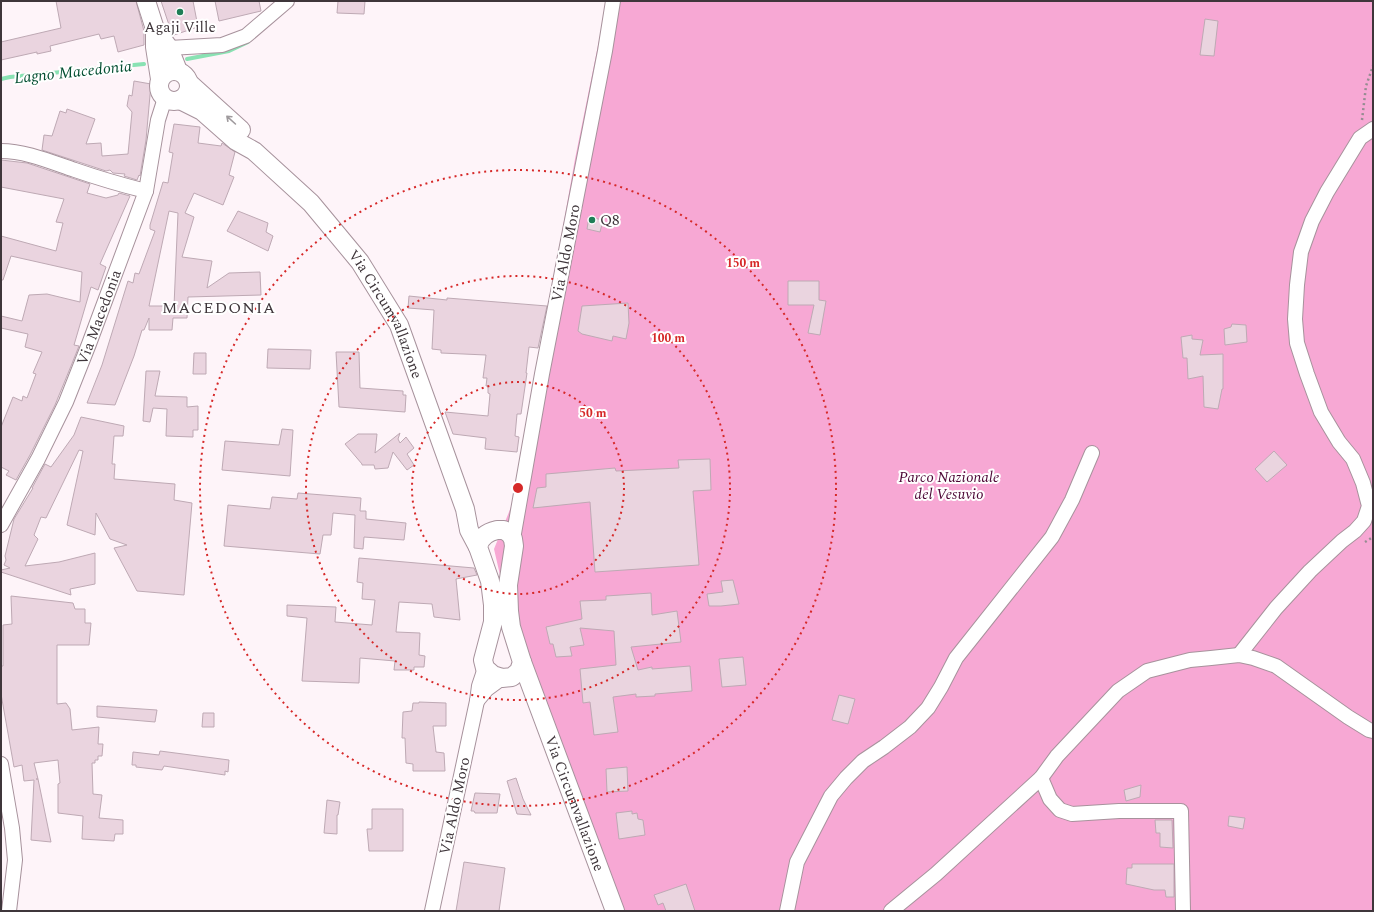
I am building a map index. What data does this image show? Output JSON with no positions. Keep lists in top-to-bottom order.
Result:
{
  "streets": {
    "main road": ["Via Circumvallazione"],
    "street": ["Via Aldo Moro", "Via Macedonia"]
  },
  "crossings": [
    ["Via Aldo Moro", "Via Circumvallazione"],
    ["Via Circumvallazione", "Via Macedonia"]
  ],
  "districts": ["MACEDONIA"],
  "water": ["Lagno Macedonia"],
  "parks": ["Parco Nazionale del Vesuvio"],
  "places": ["Agaji Ville", "Q8"],
  "rings": ["150 m", "100 m", "50 m"]
}
